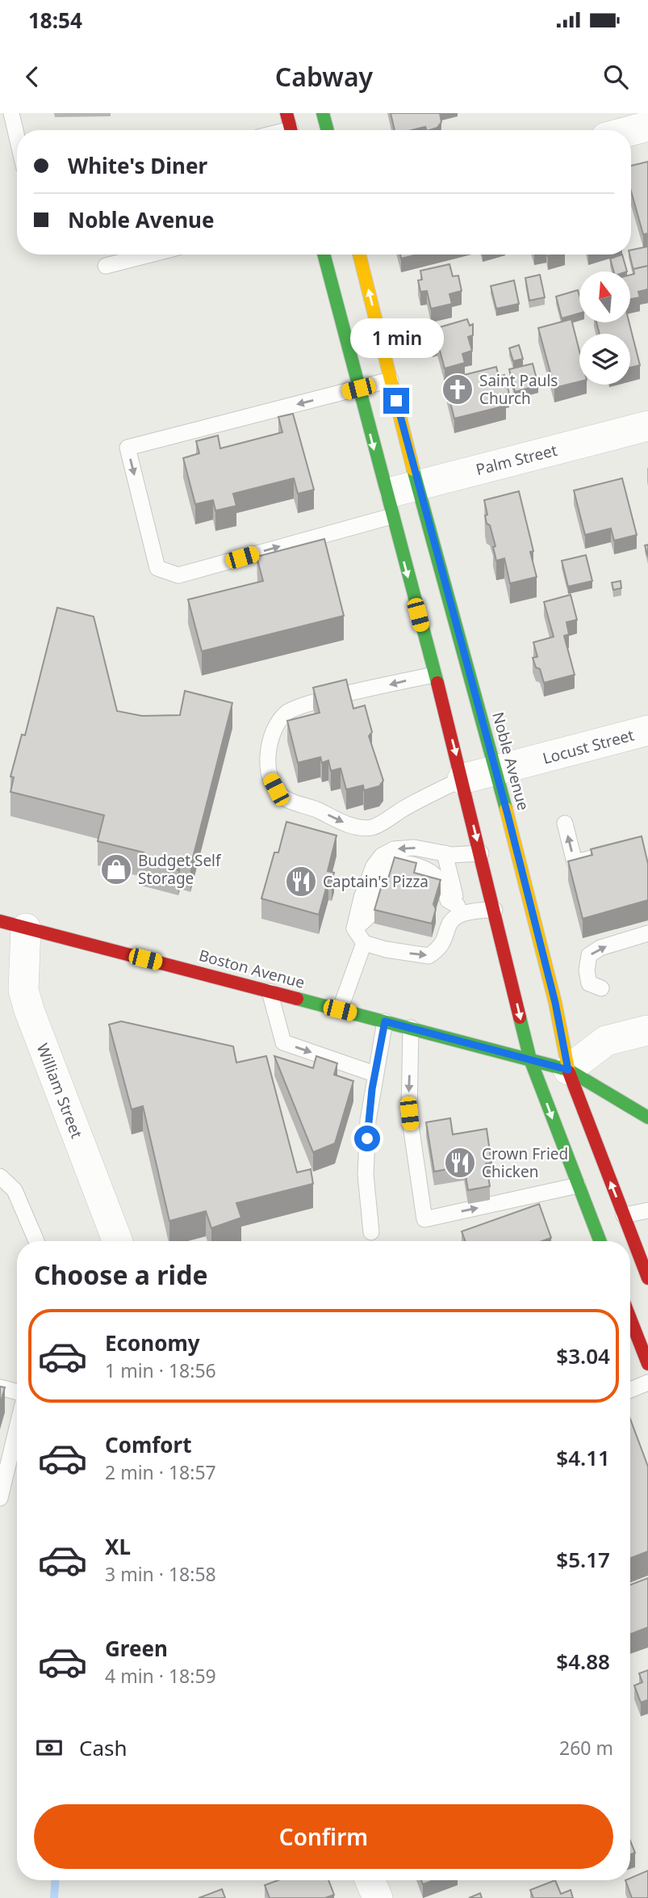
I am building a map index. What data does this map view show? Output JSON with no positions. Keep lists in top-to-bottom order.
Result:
{
  "streets": {
    "main road": ["Noble Avenue", "Boston Avenue"],
    "street": ["Palm Street", "Locust Street", "William Street"]
  },
  "crossings": [
    ["Palm Street", "Noble Avenue"],
    ["Locust Street", "Noble Avenue"],
    ["Noble Avenue", "Boston Avenue"],
    ["Boston Avenue", "William Street"]
  ],
  "places": {
    "church": ["Saint Pauls Church"],
    "shop": ["Budget Self Storage"],
    "restaurant": ["Captain's Pizza", "Crown Fried Chicken"]
  },
  "north": "top",
  "page": {
    "status": "18:54",
    "header": "Cabway",
    "banner": ["White's Diner", "Noble Avenue"],
    "bubble": "1 min",
    "heading": "Choose a ride",
    "list": [
      {
        "name": "Economy",
        "note": "1 min · 18:56",
        "value": "$3.04"
      },
      {
        "name": "Comfort",
        "note": "2 min · 18:57",
        "value": "$4.11"
      },
      {
        "name": "XL",
        "note": "3 min · 18:58",
        "value": "$5.17"
      },
      {
        "name": "Green",
        "note": "4 min · 18:59",
        "value": "$4.88"
      }
    ],
    "pay": ["Cash", "260 m"],
    "buttons": "Confirm"
  }
}
